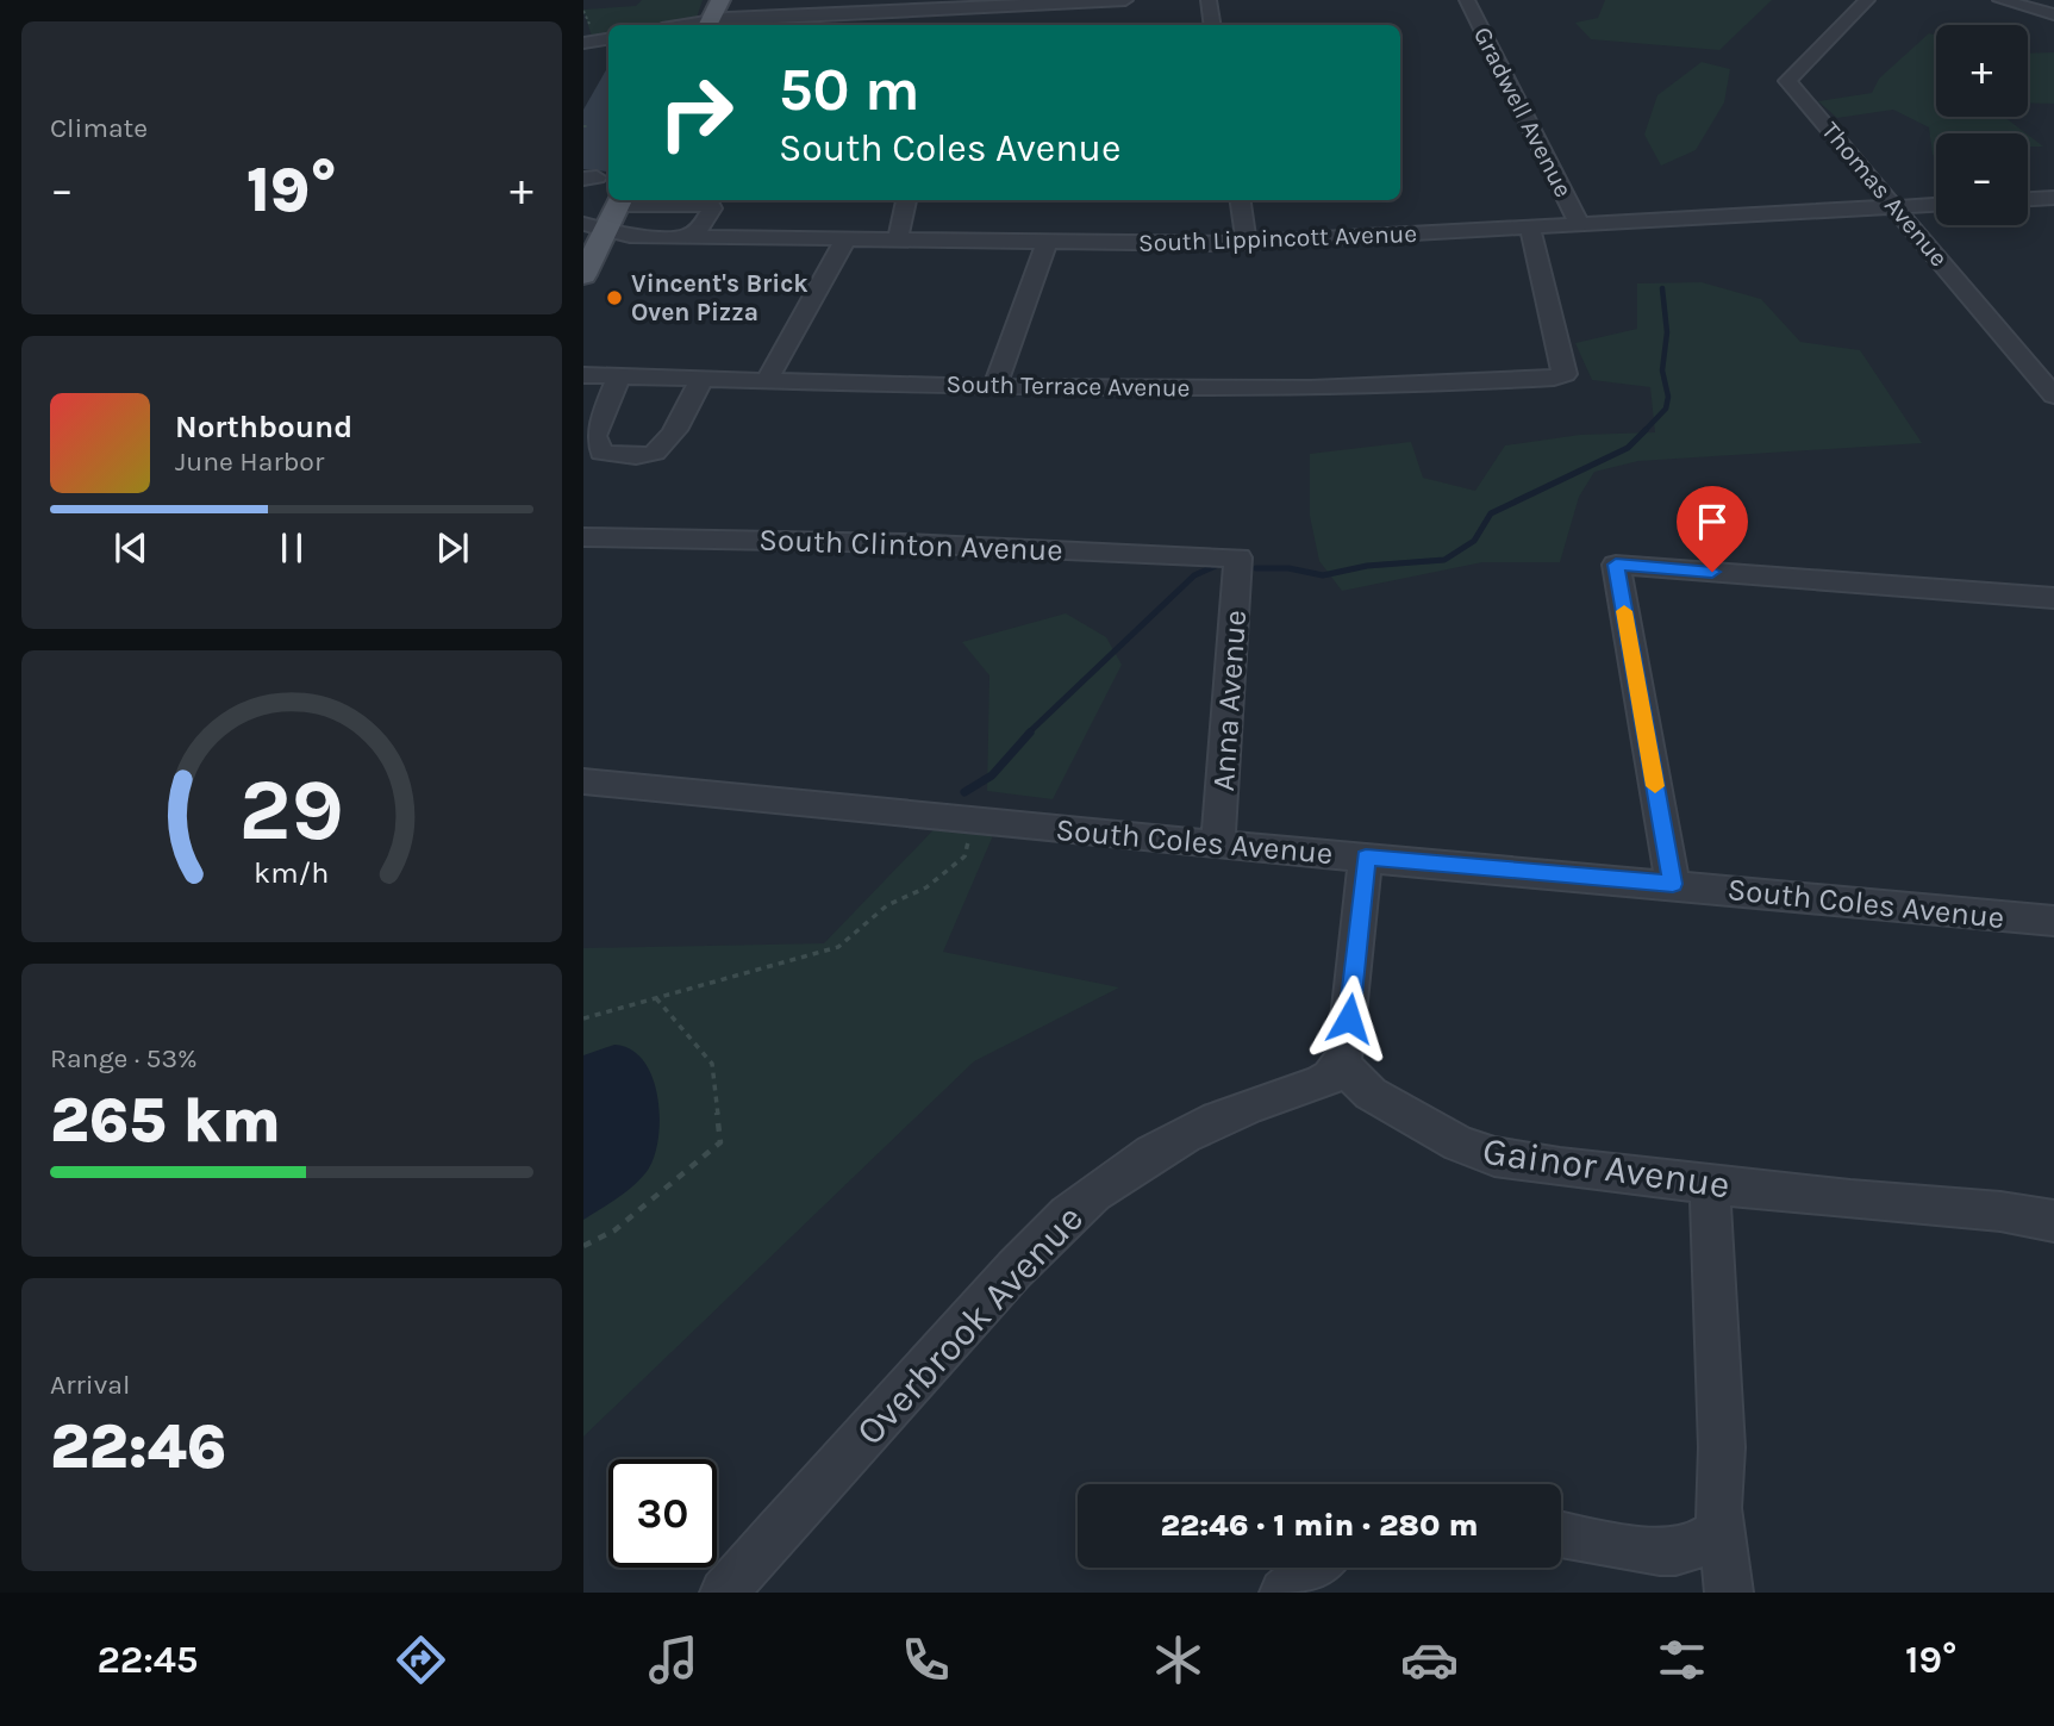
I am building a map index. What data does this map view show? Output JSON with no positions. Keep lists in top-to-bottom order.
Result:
{
  "streets": {
    "street": [
      "Gradwell Avenue",
      "Thomas Avenue",
      "South Lippincott Avenue",
      "South Terrace Avenue",
      "South Clinton Avenue",
      "Anna Avenue",
      "South Coles Avenue",
      "Gainor Avenue",
      "Overbrook Avenue"
    ]
  },
  "crossings": [
    ["Gradwell Avenue", "South Lippincott Avenue"],
    ["Gradwell Avenue", "South Terrace Avenue"],
    ["Thomas Avenue", "South Lippincott Avenue"],
    ["South Clinton Avenue", "Anna Avenue"],
    ["Anna Avenue", "South Coles Avenue"],
    ["Gainor Avenue", "Overbrook Avenue"]
  ],
  "places": ["Vincent's Brick Oven Pizza"],
  "page": {
    "tile": [
      "Climate",
      ["Range · 53%", "265 km"],
      ["Arrival", "22:46"]
    ],
    "map_buttons": ["+", "−"],
    "turn": ["50 m", "South Coles Avenue"],
    "heat": ["−", "19°", "+"],
    "song": ["Northbound", "June Harbor"],
    "limit": "30",
    "trip": "22:46 · 1 min · 280 m",
    "tabs": ["22:45", "19°"],
    "gauge": ["29", "km/h"]
  }
}
